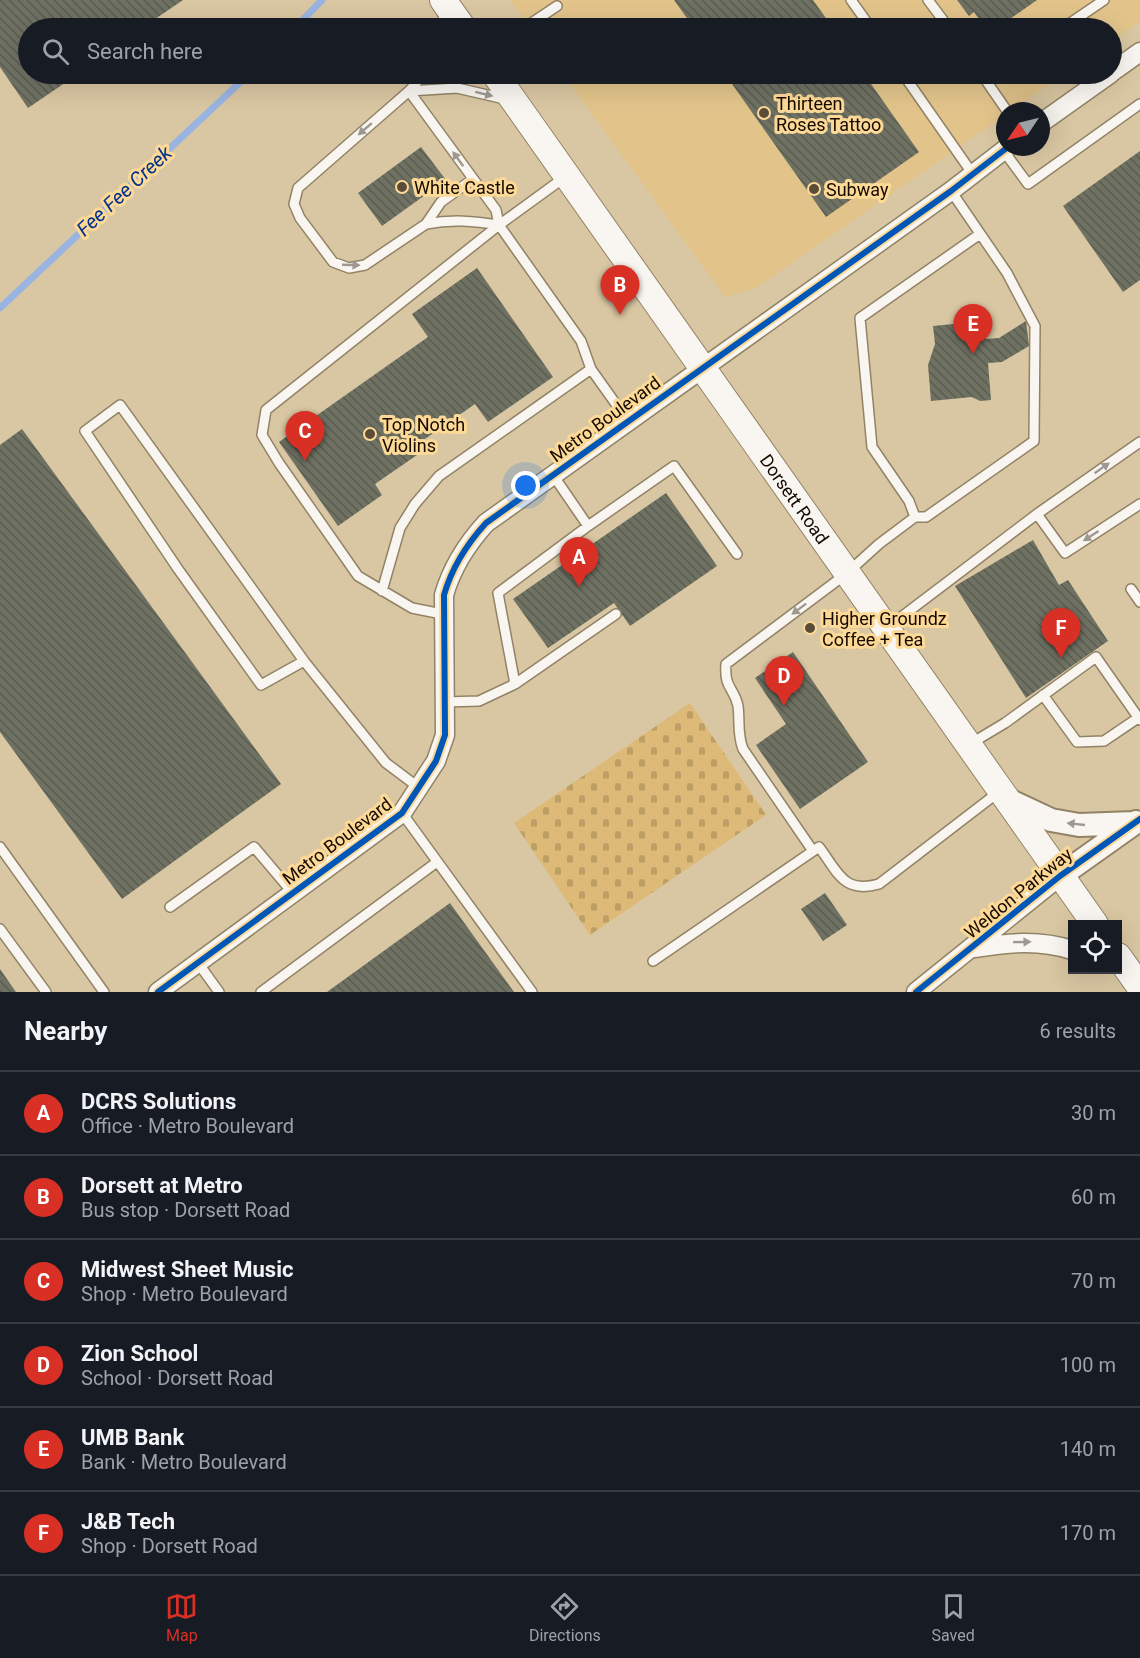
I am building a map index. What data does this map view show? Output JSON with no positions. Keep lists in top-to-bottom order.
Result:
{
  "streets": {
    "main road": ["Dorsett Road"],
    "street": ["Metro Boulevard", "Weldon Parkway"]
  },
  "crossings": [
    ["Metro Boulevard", "Dorsett Road"],
    ["Dorsett Road", "Weldon Parkway"]
  ],
  "water": ["Fee Fee Creek"],
  "places": [
    "Thirteen Roses Tattoo",
    "White Castle",
    "Subway",
    "Top Notch Violins",
    "Higher Groundz Coffee + Tea"
  ],
  "north": "bottom left",
  "page": {
    "search": "Search here",
    "pins": [
      "B",
      "E",
      "C",
      "A",
      "F",
      "D"
    ],
    "heading": ["Nearby", "6 results"],
    "list": [
      {
        "mark": "A",
        "name": "DCRS Solutions",
        "note": "Office · Metro Boulevard",
        "value": "30 m"
      },
      {
        "mark": "B",
        "name": "Dorsett at Metro",
        "note": "Bus stop · Dorsett Road",
        "value": "60 m"
      },
      {
        "mark": "C",
        "name": "Midwest Sheet Music",
        "note": "Shop · Metro Boulevard",
        "value": "70 m"
      },
      {
        "mark": "D",
        "name": "Zion School",
        "note": "School · Dorsett Road",
        "value": "100 m"
      },
      {
        "mark": "E",
        "name": "UMB Bank",
        "note": "Bank · Metro Boulevard",
        "value": "140 m"
      },
      {
        "mark": "F",
        "name": "J&B Tech",
        "note": "Shop · Dorsett Road",
        "value": "170 m"
      }
    ],
    "nav": ["Map", "Directions", "Saved"]
  }
}
